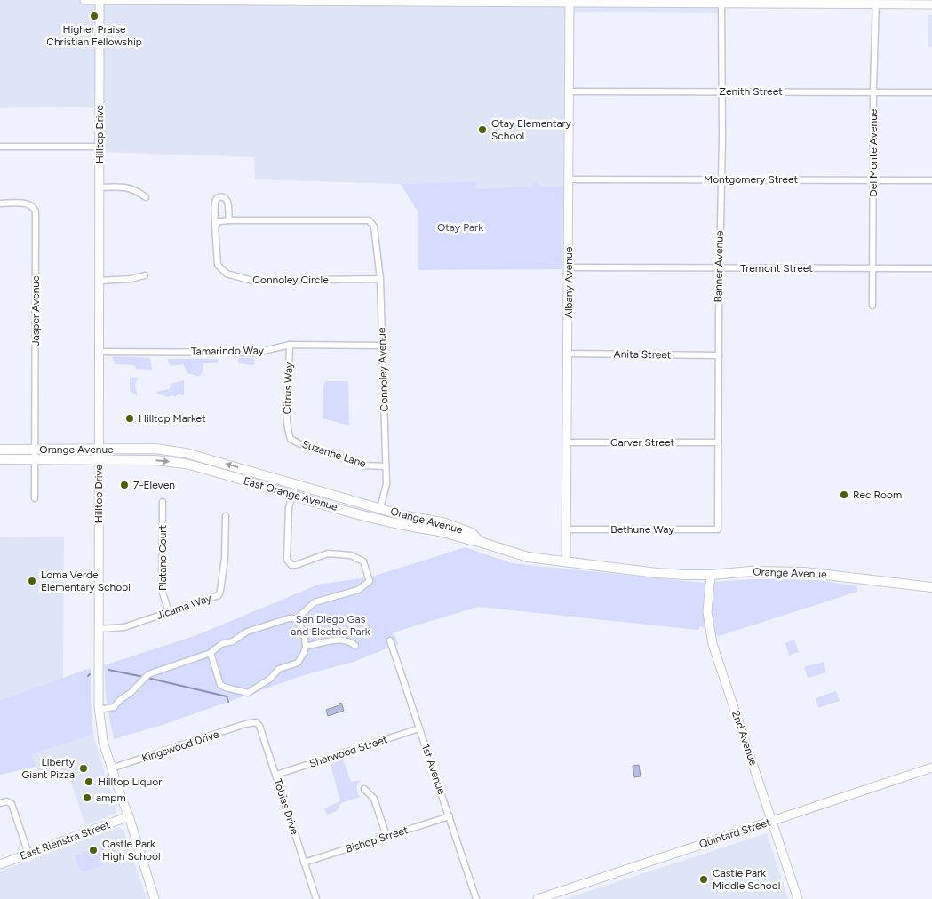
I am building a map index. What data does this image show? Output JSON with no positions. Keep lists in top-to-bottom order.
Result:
{
  "streets": {
    "main road": [
      "Hilltop Drive",
      "Albany Avenue",
      "Orange Avenue",
      "East Orange Avenue",
      "2nd Avenue",
      "Quintard Street",
      "East Rienstra Street"
    ],
    "street": [
      "Zenith Street",
      "Del Monte Avenue",
      "Montgomery Street",
      "Banner Avenue",
      "Tremont Street",
      "Connoley Circle",
      "Jasper Avenue",
      "Tamarindo Way",
      "Anita Street",
      "Connoley Avenue",
      "Citrus Way",
      "Carver Street",
      "Suzanne Lane",
      "Bethune Way",
      "Platano Court",
      "Jicama Way",
      "Kingswood Drive",
      "Sherwood Street",
      "1st Avenue",
      "Tobias Drive",
      "Bishop Street"
    ]
  },
  "crossings": [
    ["Zenith Street", "Del Monte Avenue"],
    ["Zenith Street", "Banner Avenue"],
    ["Zenith Street", "Albany Avenue"],
    ["Hilltop Drive", "Tamarindo Way"],
    ["Hilltop Drive", "Orange Avenue"],
    ["Hilltop Drive", "East Orange Avenue"],
    ["Hilltop Drive", "Jicama Way"],
    ["Hilltop Drive", "Kingswood Drive"],
    ["Hilltop Drive", "East Rienstra Street"],
    ["Del Monte Avenue", "Montgomery Street"],
    ["Del Monte Avenue", "Tremont Street"],
    ["Montgomery Street", "Banner Avenue"],
    ["Montgomery Street", "Albany Avenue"],
    ["Banner Avenue", "Tremont Street"],
    ["Banner Avenue", "Anita Street"],
    ["Banner Avenue", "Carver Street"],
    ["Banner Avenue", "Bethune Way"],
    ["Tremont Street", "Albany Avenue"],
    ["Connoley Circle", "Connoley Avenue"],
    ["Albany Avenue", "Anita Street"],
    ["Albany Avenue", "Carver Street"],
    ["Albany Avenue", "Orange Avenue"],
    ["Albany Avenue", "Bethune Way"],
    ["Jasper Avenue", "Orange Avenue"],
    ["Tamarindo Way", "Connoley Avenue"],
    ["Tamarindo Way", "Citrus Way"],
    ["Connoley Avenue", "Orange Avenue"],
    ["Connoley Avenue", "Suzanne Lane"],
    ["Citrus Way", "Suzanne Lane"],
    ["Orange Avenue", "East Orange Avenue"],
    ["Orange Avenue", "2nd Avenue"],
    ["Platano Court", "Jicama Way"],
    ["2nd Avenue", "Quintard Street"],
    ["Kingswood Drive", "Tobias Drive"],
    ["Sherwood Street", "1st Avenue"],
    ["Sherwood Street", "Tobias Drive"],
    ["1st Avenue", "Bishop Street"],
    ["Tobias Drive", "Bishop Street"]
  ],
  "one_way": ["East Orange Avenue"],
  "parks": ["Otay Park", "San Diego Gas and Electric Park"],
  "places": [
    "Higher Praise Christian Fellowship",
    "Otay Elementary School",
    "Hilltop Market",
    "7-Eleven",
    "Rec Room",
    "Loma Verde Elementary School",
    "Liberty Giant Pizza",
    "Hilltop Liquor",
    "ampm",
    "Castle Park High School",
    "Castle Park Middle School"
  ]
}
